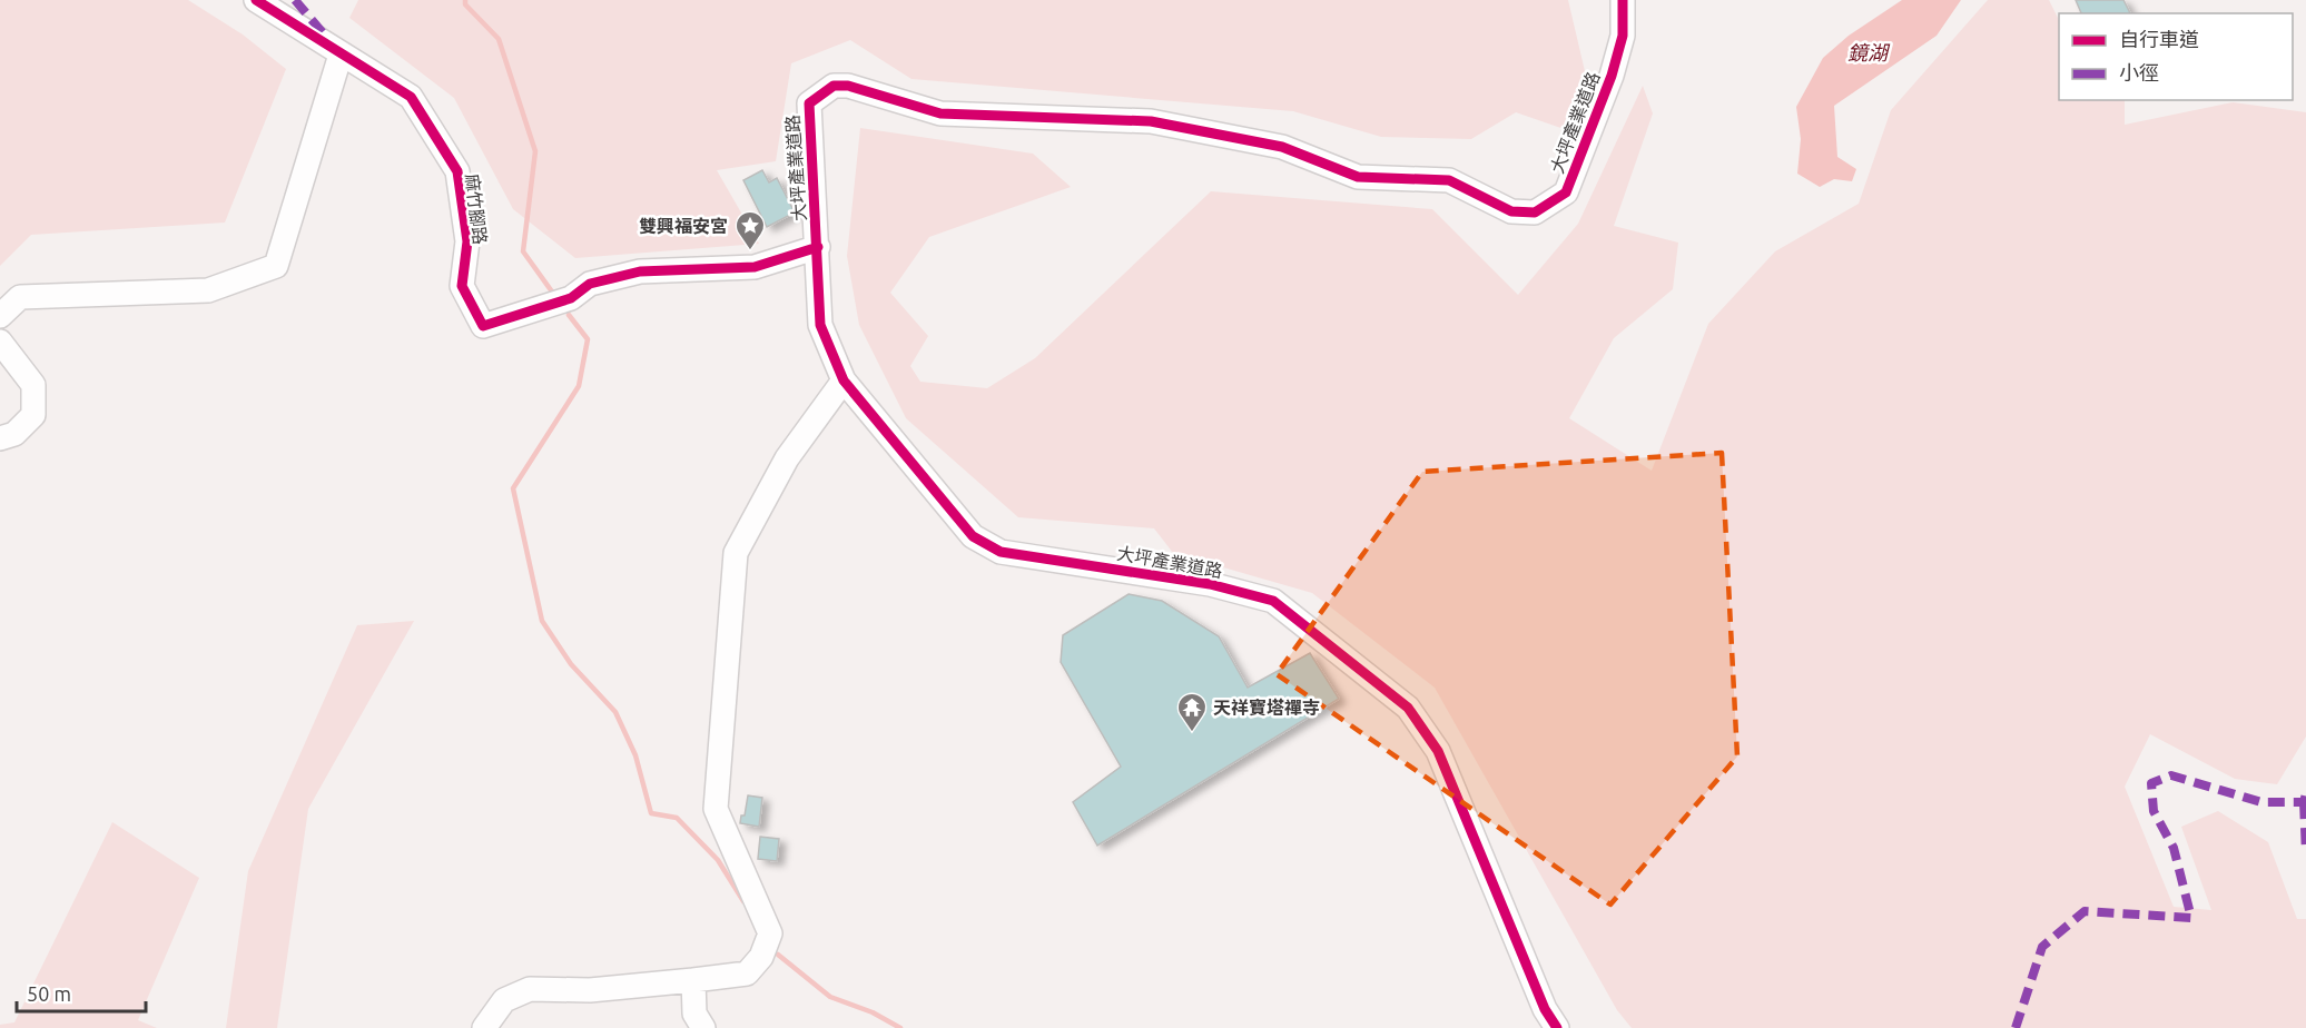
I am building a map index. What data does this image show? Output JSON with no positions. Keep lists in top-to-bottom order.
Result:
{
  "streets": {
    "street": ["大坪產業道路", "麻竹腳路"]
  },
  "crossings": [
    ["大坪產業道路", "麻竹腳路"]
  ],
  "water": ["鏡湖"],
  "places": {
    "place": ["雙興福安宮"],
    "temple": ["天祥寶塔禪寺"]
  },
  "legend": ["自行車道", "小徑"],
  "scale_bar": "50 m"
}
